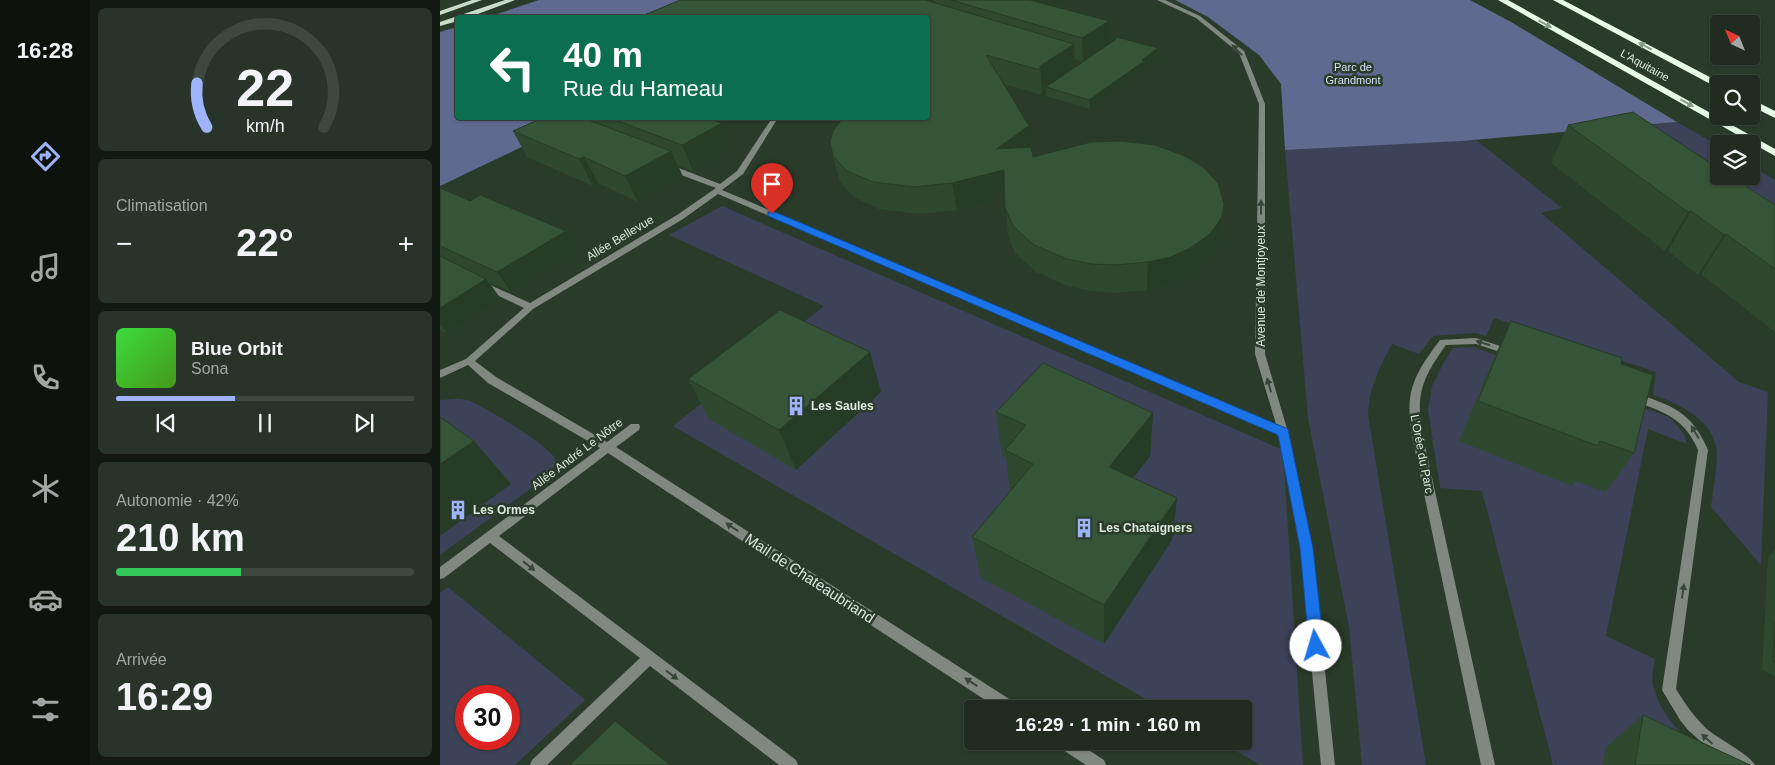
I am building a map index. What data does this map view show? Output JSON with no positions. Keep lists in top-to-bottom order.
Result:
{
  "streets": {
    "highway": ["L'Aquitaine"],
    "street": [
      "Allée Bellevue",
      "Avenue de Montjoyeux",
      "Allée André Le Nôtre",
      "L'Orée du Parc",
      "Mail de Chateaubriand"
    ]
  },
  "crossings": [
    ["Allée Bellevue", "Mail de Chateaubriand"],
    ["Allée André Le Nôtre", "Mail de Chateaubriand"]
  ],
  "one_way": ["Avenue de Montjoyeux", "Mail de Chateaubriand"],
  "parks": ["Parc de Grandmont"],
  "places": {
    "building": ["Les Saules", "Les Ormes", "Les Chataigners"]
  },
  "north": "top left",
  "page": {
    "tabs": "16:28",
    "turn": ["40 m", "Rue du Hameau"],
    "tile": [
      "Climatisation",
      ["Autonomie · 42%", "210 km"],
      ["Arrivée", "16:29"]
    ],
    "heat": ["−", "22°", "+"],
    "song": ["Blue Orbit", "Sona"],
    "limit": "30",
    "trip": "16:29 · 1 min · 160 m",
    "gauge": ["22", "km/h"]
  }
}
